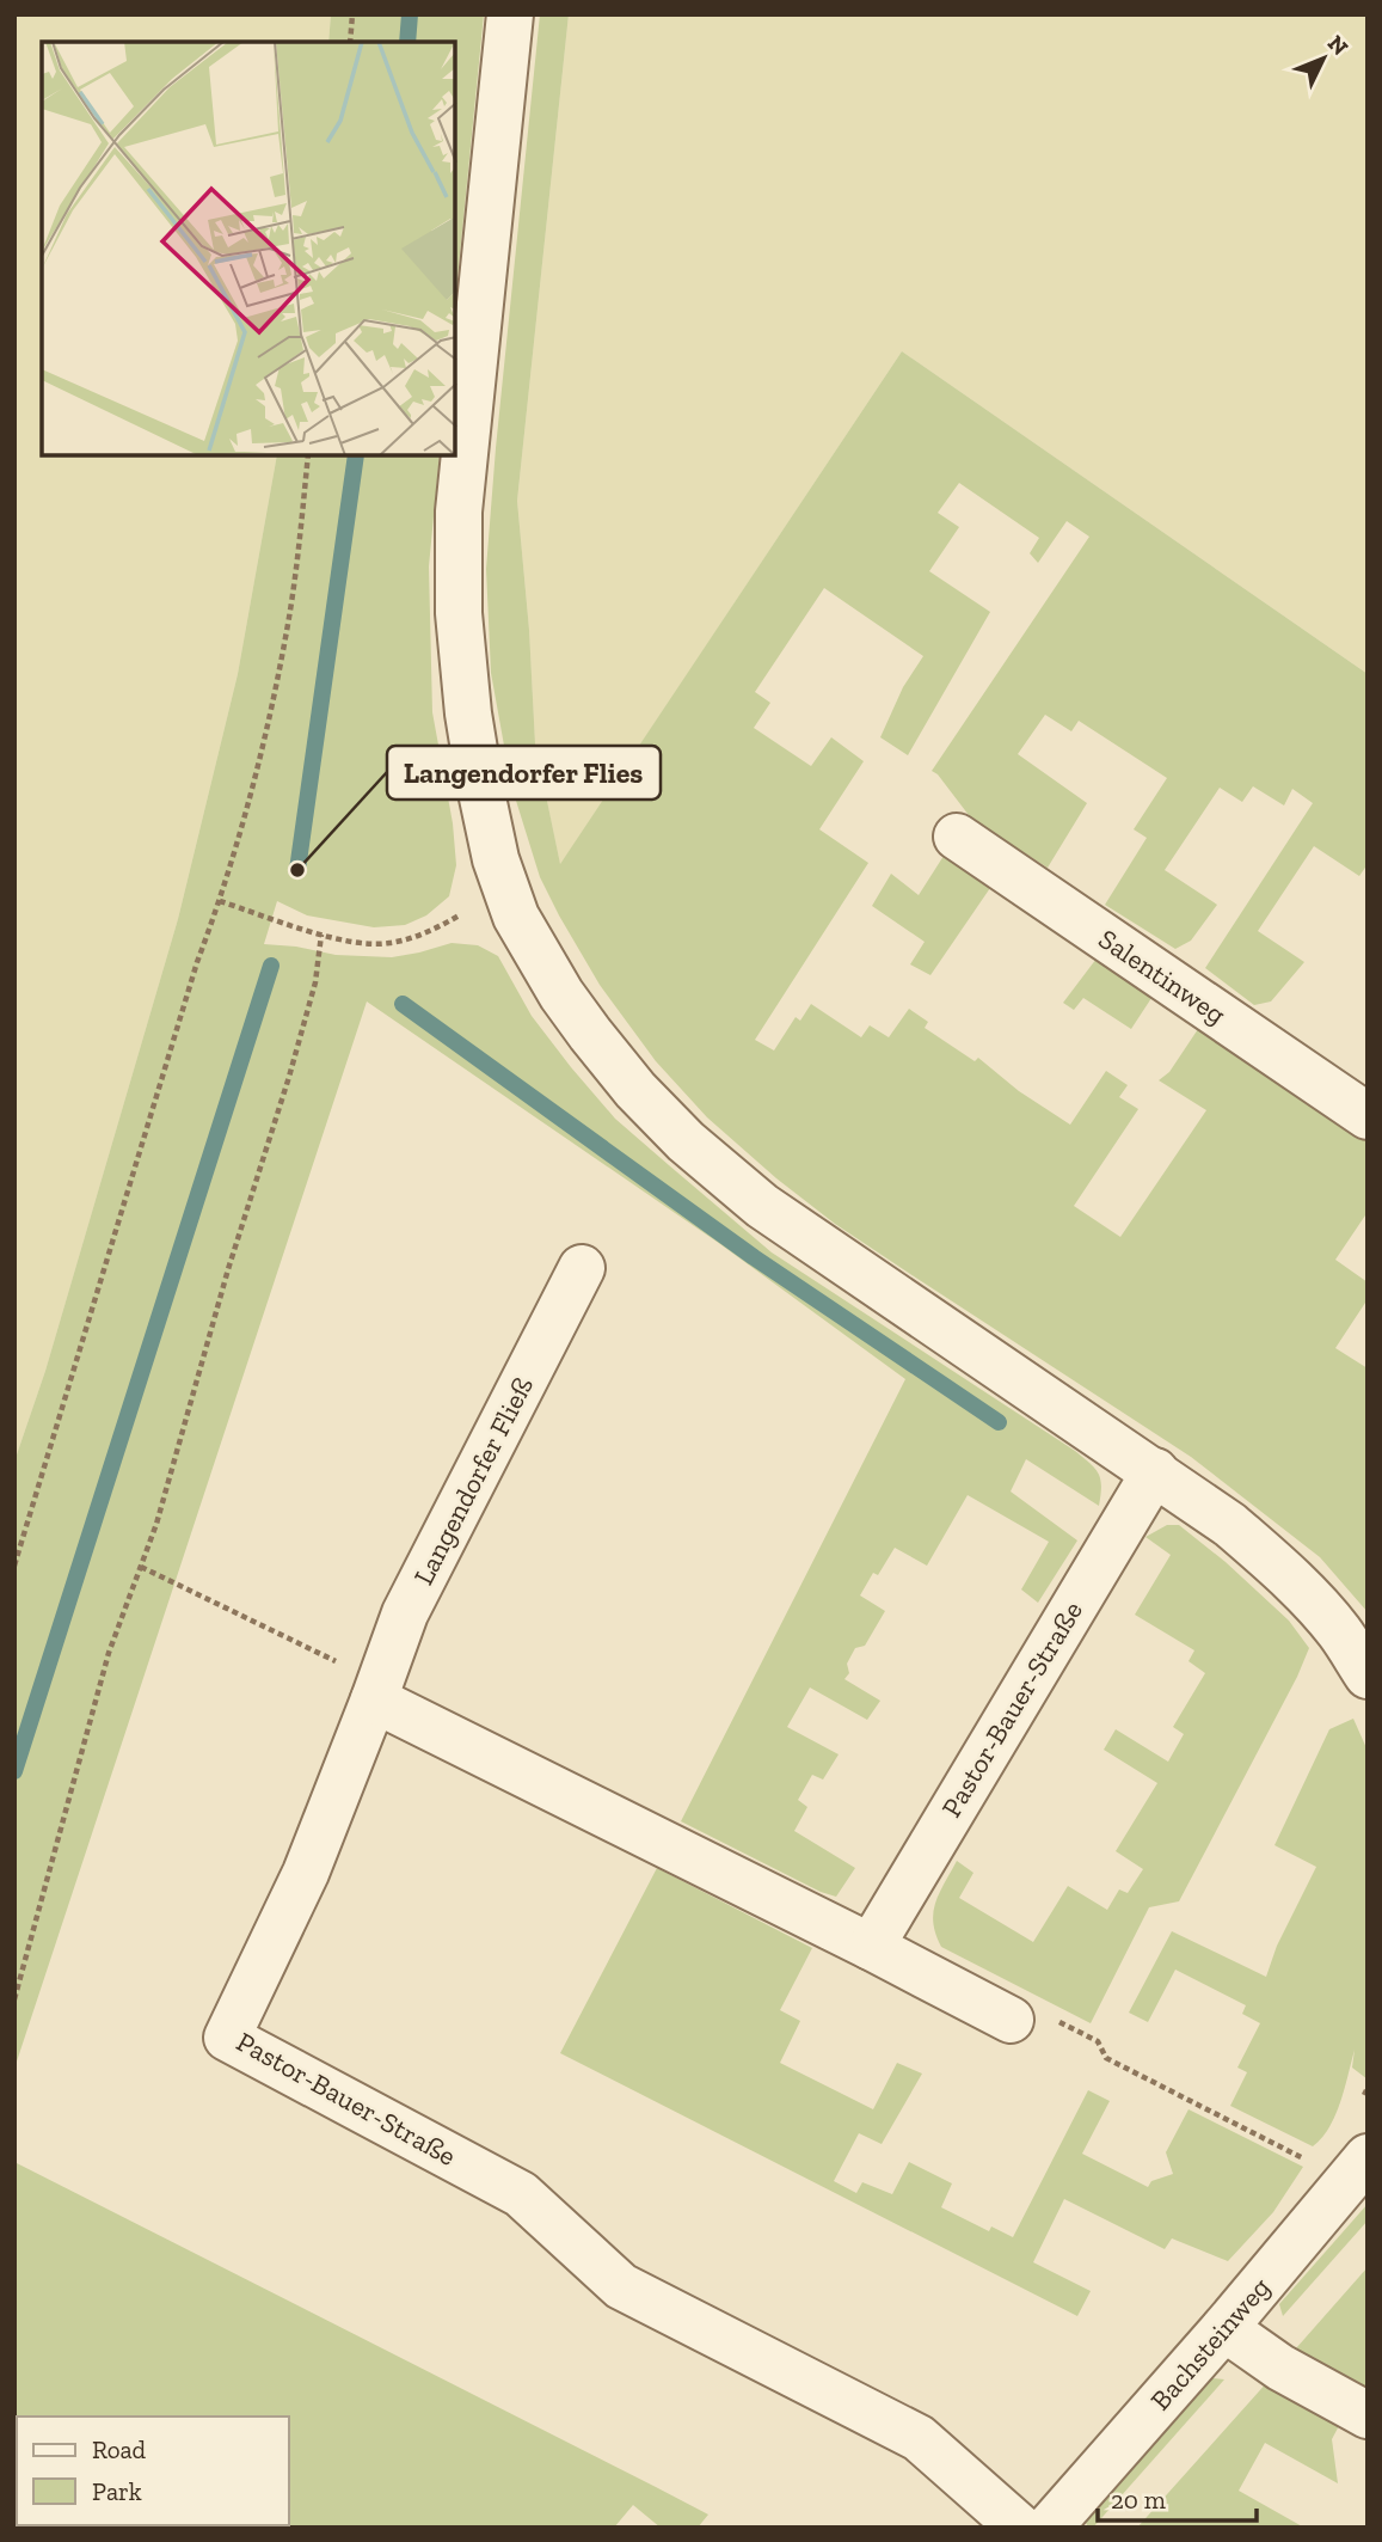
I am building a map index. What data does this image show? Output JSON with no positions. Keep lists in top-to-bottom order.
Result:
{
  "streets": {
    "street": [
      "Salentinweg",
      "Langendorfer Fließ",
      "Pastor-Bauer-Straße",
      "Bachsteinweg"
    ]
  },
  "crossings": [
    ["Langendorfer Fließ", "Pastor-Bauer-Straße"]
  ],
  "places": ["Langendorfer Flies"],
  "legend": ["Road", "Park"],
  "scale_bar": "20 m",
  "north": "top right"
}
